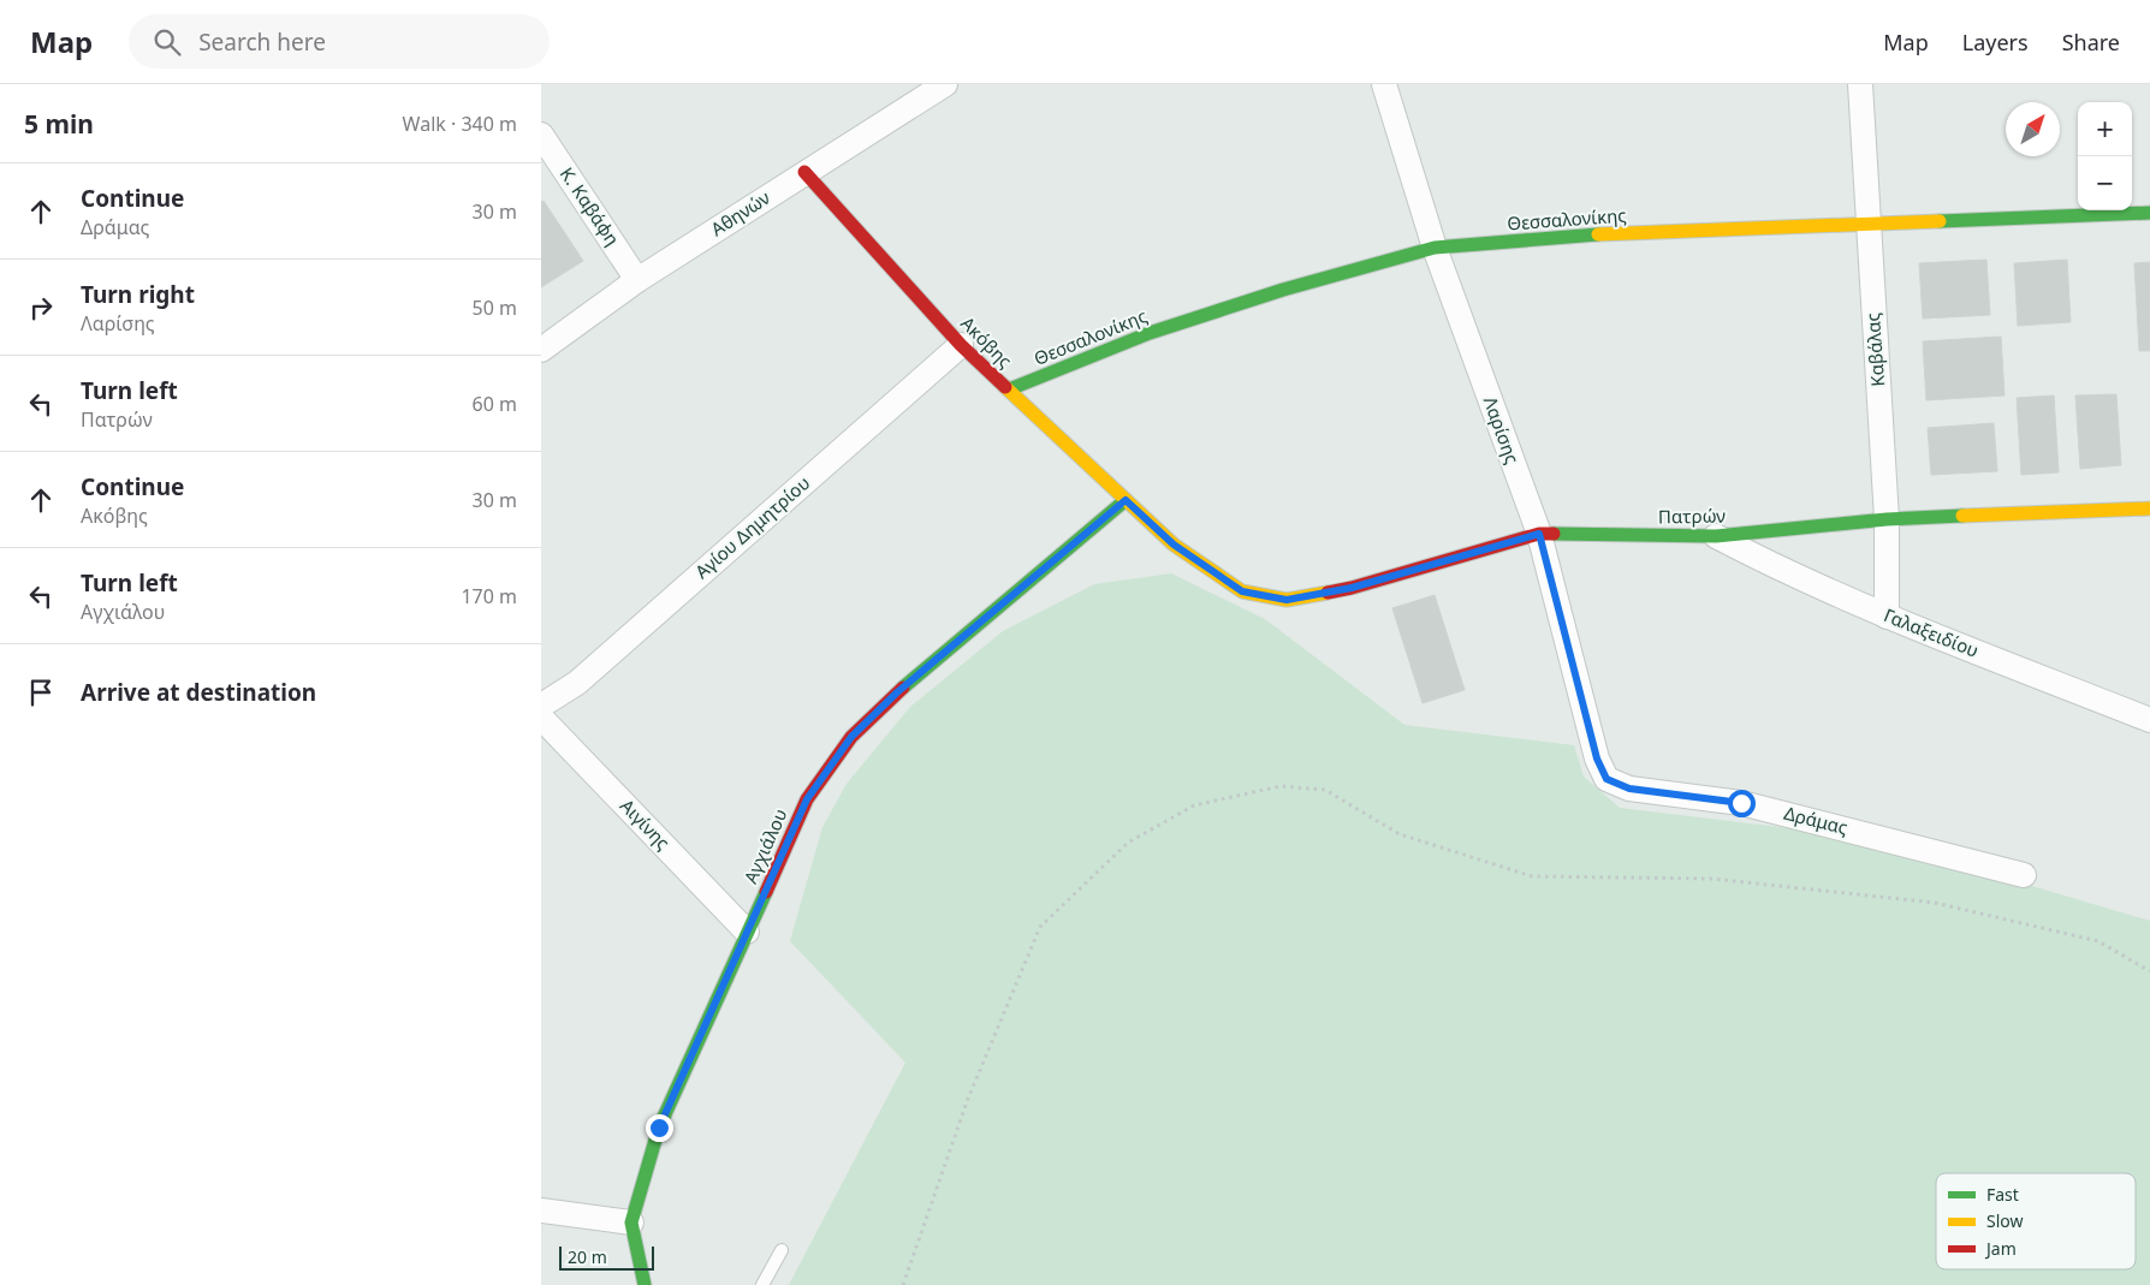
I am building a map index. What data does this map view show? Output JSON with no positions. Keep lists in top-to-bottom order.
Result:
{
  "streets": {
    "street": [
      "Κ. Καβάφη",
      "Αθηνών",
      "Θεσσαλονίκης",
      "Ακόβης",
      "Καβάλας",
      "Λαρίσης",
      "Πατρών",
      "Αγίου Δημητρίου",
      "Γαλαξειδίου",
      "Δράμας",
      "Αιγίνης",
      "Αγχιάλου"
    ]
  },
  "crossings": [
    ["Κ. Καβάφη", "Αθηνών"],
    ["Αθηνών", "Ακόβης"],
    ["Θεσσαλονίκης", "Ακόβης"],
    ["Θεσσαλονίκης", "Καβάλας"],
    ["Θεσσαλονίκης", "Λαρίσης"],
    ["Ακόβης", "Πατρών"],
    ["Ακόβης", "Αγίου Δημητρίου"],
    ["Ακόβης", "Αγχιάλου"],
    ["Καβάλας", "Πατρών"],
    ["Καβάλας", "Γαλαξειδίου"],
    ["Λαρίσης", "Πατρών"],
    ["Λαρίσης", "Δράμας"],
    ["Πατρών", "Γαλαξειδίου"],
    ["Αιγίνης", "Αγχιάλου"]
  ],
  "legend": ["Fast", "Slow", "Jam"],
  "scale_bar": "20 m",
  "north": "top right",
  "page": {
    "header": "Map",
    "search": "Search here",
    "nav": ["Map", "Layers", "Share"],
    "heading": ["5 min", "Walk · 340 m"],
    "map_buttons": ["+", "−"],
    "list": [
      ["Continue", "Δράμας", "30 m"],
      ["Turn right", "Λαρίσης", "50 m"],
      ["Turn left", "Πατρών", "60 m"],
      ["Continue", "Ακόβης", "30 m"],
      ["Turn left", "Αγχιάλου", "170 m"],
      "Arrive at destination"
    ],
    "scale": "20 m"
  }
}
